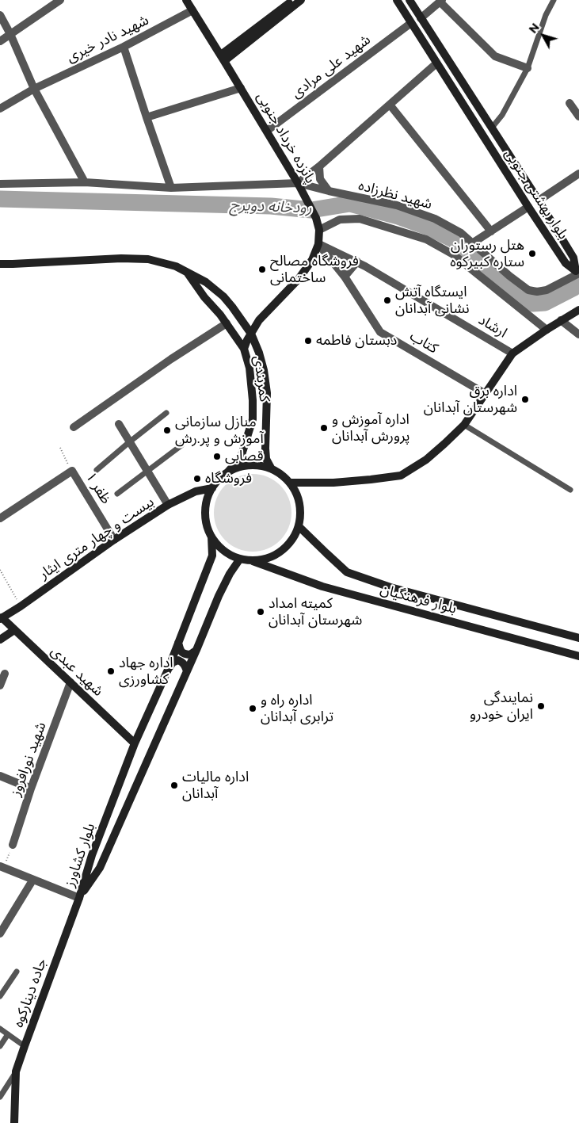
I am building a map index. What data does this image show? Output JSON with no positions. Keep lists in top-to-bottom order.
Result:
{
  "streets": {
    "main road": [
      "پانزده خرداد جنوبی",
      "بلوار بهشتی جنوبی",
      "کمربندی",
      "بیست و چهار متری ایثار",
      "بلوار فرهنگیان",
      "شهید عبدی",
      "بلوار کشاورز",
      "جاده دینارکوه"
    ],
    "street": [
      "شهید نادر خیری",
      "شهید علی مرادی",
      "شهید نظرزاده",
      "ارشاد",
      "کتاب",
      "ظفر ۱",
      "شهید نورافروز"
    ]
  },
  "crossings": [
    ["شهید نادر خیری", "پانزده خرداد جنوبی"],
    ["شهید علی مرادی", "پانزده خرداد جنوبی"],
    ["شهید علی مرادی", "بلوار بهشتی جنوبی"],
    ["پانزده خرداد جنوبی", "شهید نظرزاده"],
    ["پانزده خرداد جنوبی", "ارشاد"],
    ["پانزده خرداد جنوبی", "کتاب"],
    ["پانزده خرداد جنوبی", "کمربندی"],
    ["بلوار بهشتی جنوبی", "شهید نظرزاده"],
    ["ارشاد", "کتاب"],
    ["کمربندی", "بیست و چهار متری ایثار"],
    ["کمربندی", "بلوار فرهنگیان"],
    ["کمربندی", "بلوار کشاورز"],
    ["ظفر ۱", "بیست و چهار متری ایثار"],
    ["بیست و چهار متری ایثار", "بلوار فرهنگیان"],
    ["بیست و چهار متری ایثار", "شهید عبدی"],
    ["بیست و چهار متری ایثار", "بلوار کشاورز"],
    ["بلوار فرهنگیان", "بلوار کشاورز"],
    ["شهید عبدی", "شهید نورافروز"],
    ["شهید عبدی", "بلوار کشاورز"],
    ["بلوار کشاورز", "جاده دینارکوه"]
  ],
  "water": ["رودخانه دویرج"],
  "places": [
    "هتل رستوران ستاره کبیرکوه",
    "فروشگاه مصالح ساختمانی",
    "ایستگاه آتش نشانی آبدانان",
    "دبستان فاطمه",
    "اداره برق شهرستان آبدانان",
    "اداره آموزش و پرورش آبدانان",
    "منازل سازمانی آموزش و پر.رش",
    "قصابی",
    "فروشگاه",
    "کمیته امداد شهرستان آبدانان",
    "اداره جهاد کشاورزی",
    "نمایندگی ایران خودرو",
    "اداره راه و ترابری آبدانان",
    "اداره مالیات آبدانان"
  ],
  "north": "top left"
}
